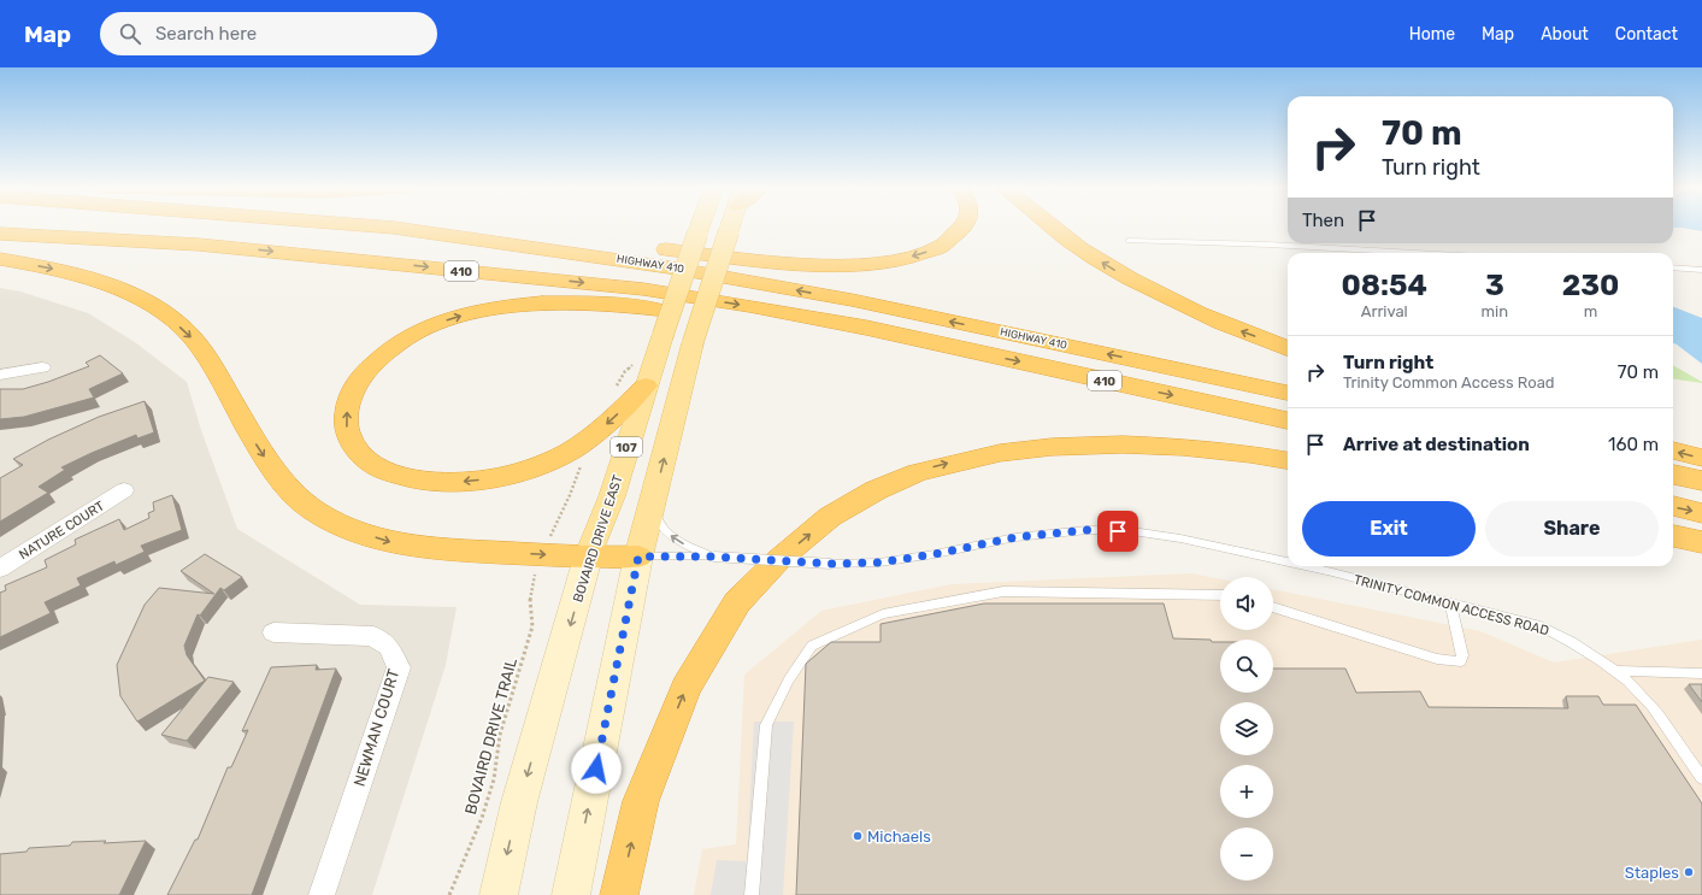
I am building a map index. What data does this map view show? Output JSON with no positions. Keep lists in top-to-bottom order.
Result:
{
  "streets": {
    "highway": ["HIGHWAY 410", "410"],
    "main road": ["107", "BOVAIRD DRIVE EAST"],
    "street": ["NATURE COURT", "NEWMAN COURT"],
    "lane": ["TRINITY COMMON ACCESS ROAD"],
    "path": ["BOVAIRD DRIVE TRAIL"]
  },
  "places": ["Michaels", "Staples"],
  "page": {
    "header": "Map",
    "search": "Search here",
    "nav": [
      "Home",
      "Map",
      "About",
      "Contact"
    ],
    "turn": ["70 m", "Turn right"],
    "then": "Then",
    "eta": [
      "08:54",
      "Arrival",
      "3",
      "min",
      "230",
      "m"
    ],
    "list": [
      {
        "name": "Turn right",
        "note": "Trinity Common Access Road",
        "value": "70 m"
      },
      {
        "name": "Arrive at destination",
        "value": "160 m"
      }
    ],
    "buttons": ["Exit", "Share"],
    "map_buttons": ["+", "−"]
  }
}
